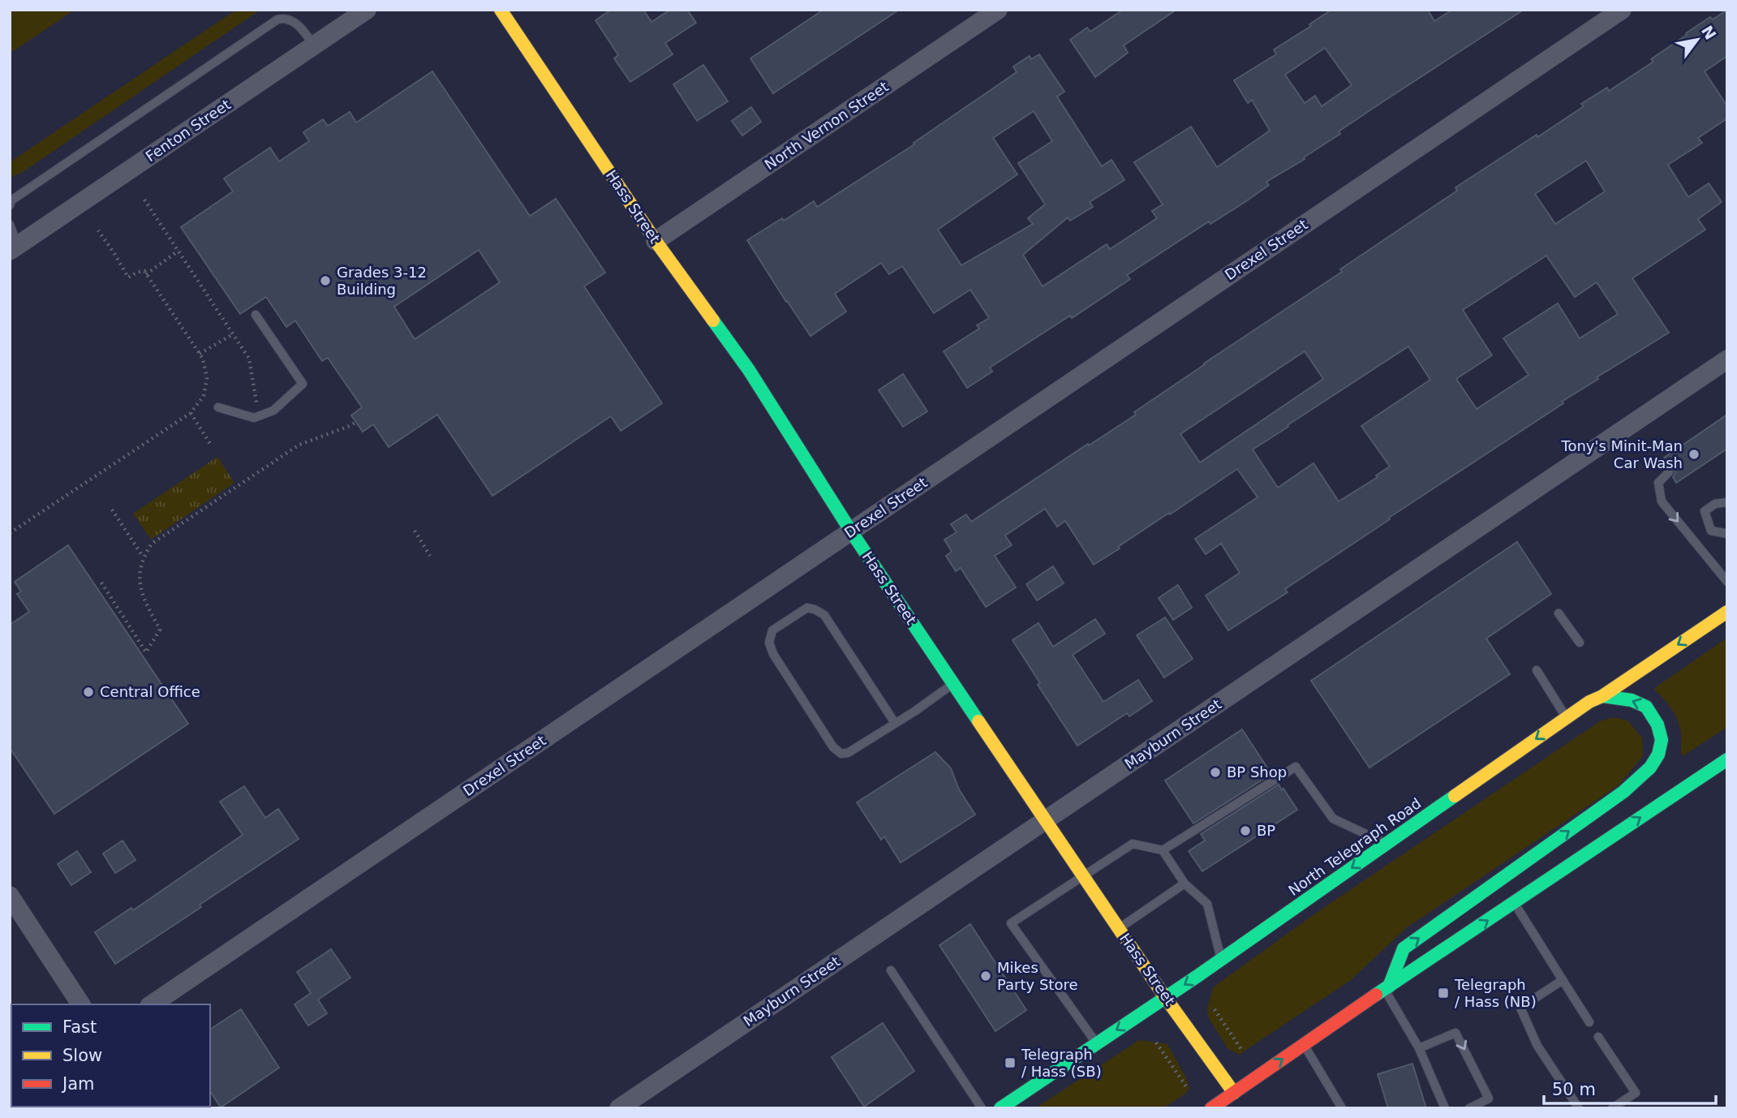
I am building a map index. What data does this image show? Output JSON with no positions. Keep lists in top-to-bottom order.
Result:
{
  "streets": {
    "main road": ["Hass Street", "North Telegraph Road"],
    "street": [
      "North Vernon Street",
      "Fenton Street",
      "Drexel Street",
      "Mayburn Street"
    ]
  },
  "crossings": [
    ["North Vernon Street", "Hass Street"],
    ["Hass Street", "Drexel Street"],
    ["Hass Street", "Mayburn Street"],
    ["Hass Street", "North Telegraph Road"]
  ],
  "places": {
    "other": [
      "Grades 3-12 Building",
      "Tony's Minit-Man Car Wash",
      "Central Office",
      "BP Shop",
      "BP",
      "Mikes Party Store"
    ],
    "transit": ["Telegraph / Hass (NB)", "Telegraph / Hass (SB)"]
  },
  "legend": ["Fast", "Slow", "Jam"],
  "scale_bar": "50 m",
  "north": "top right"
}
